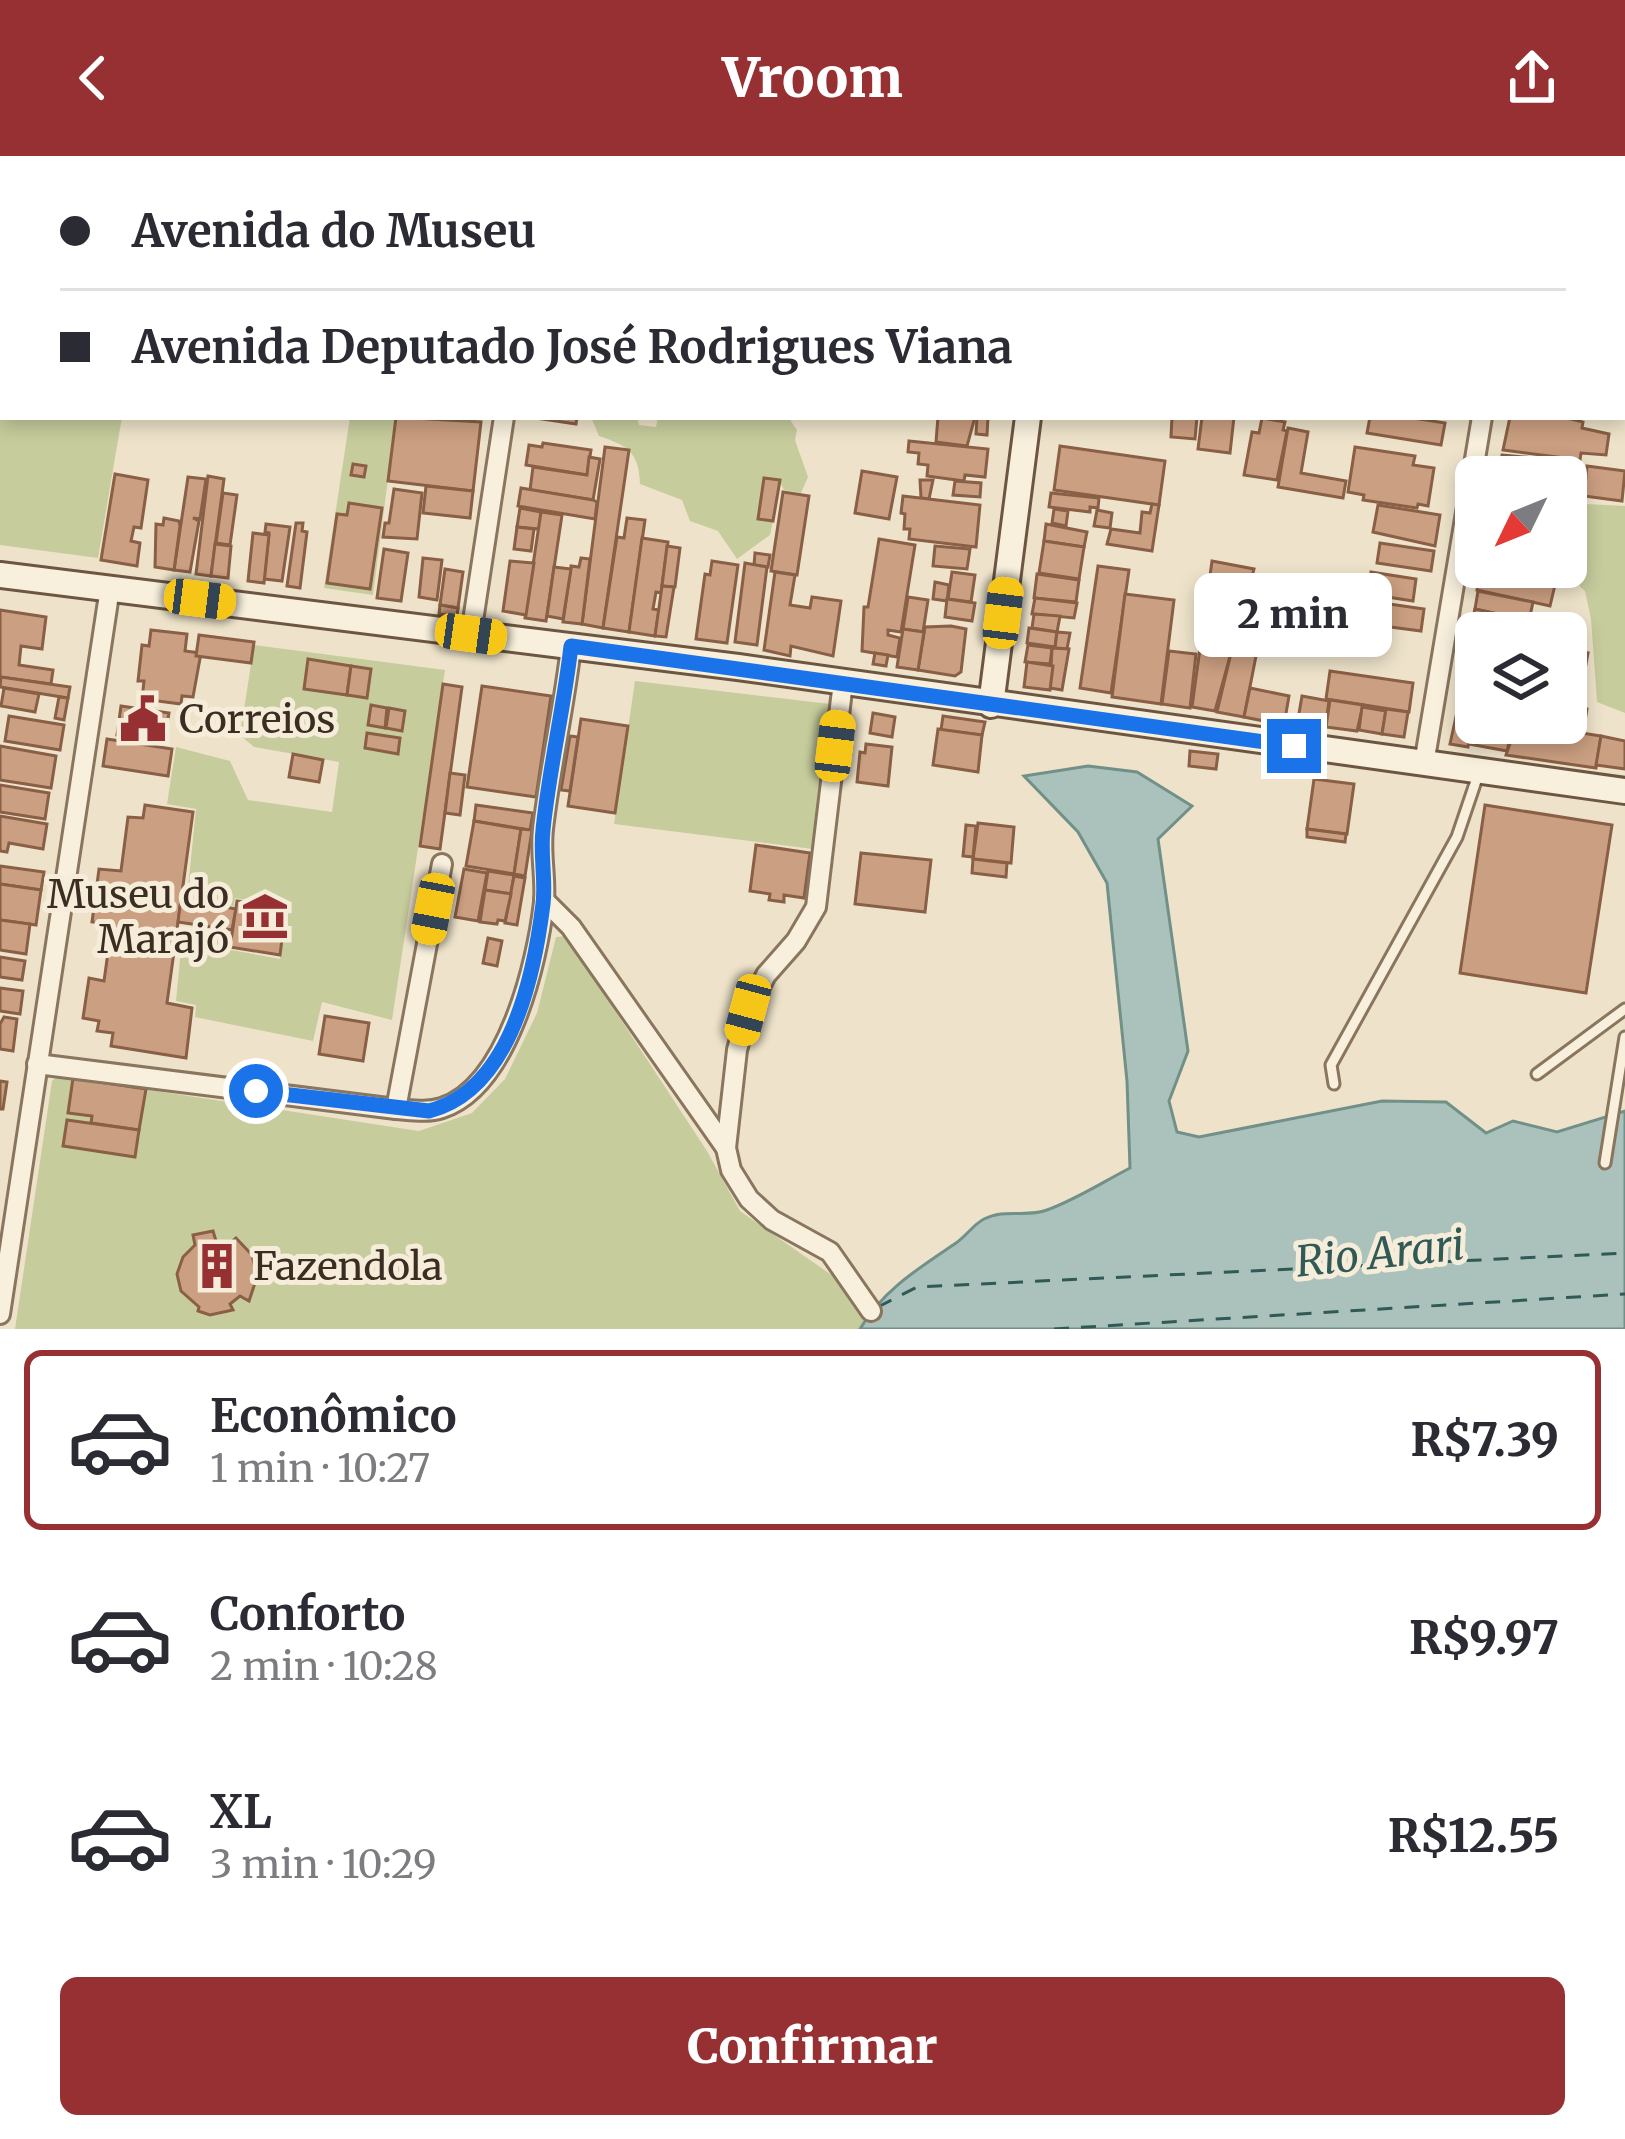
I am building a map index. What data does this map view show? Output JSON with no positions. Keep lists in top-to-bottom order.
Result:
{
  "water": ["Rio Arari"],
  "places": {
    "public building": ["Correios"],
    "museum": ["Museu do Marajó"],
    "building": ["Fazendola"]
  },
  "north": "bottom left",
  "page": {
    "header": "Vroom",
    "banner": ["Avenida do Museu", "Avenida Deputado José Rodrigues Viana"],
    "bubble": "2 min",
    "list": [
      {
        "name": "Econômico",
        "note": "1 min · 10:27",
        "value": "R$7.39"
      },
      {
        "name": "Conforto",
        "note": "2 min · 10:28",
        "value": "R$9.97"
      },
      {
        "name": "XL",
        "note": "3 min · 10:29",
        "value": "R$12.55"
      }
    ],
    "buttons": "Confirmar"
  }
}
